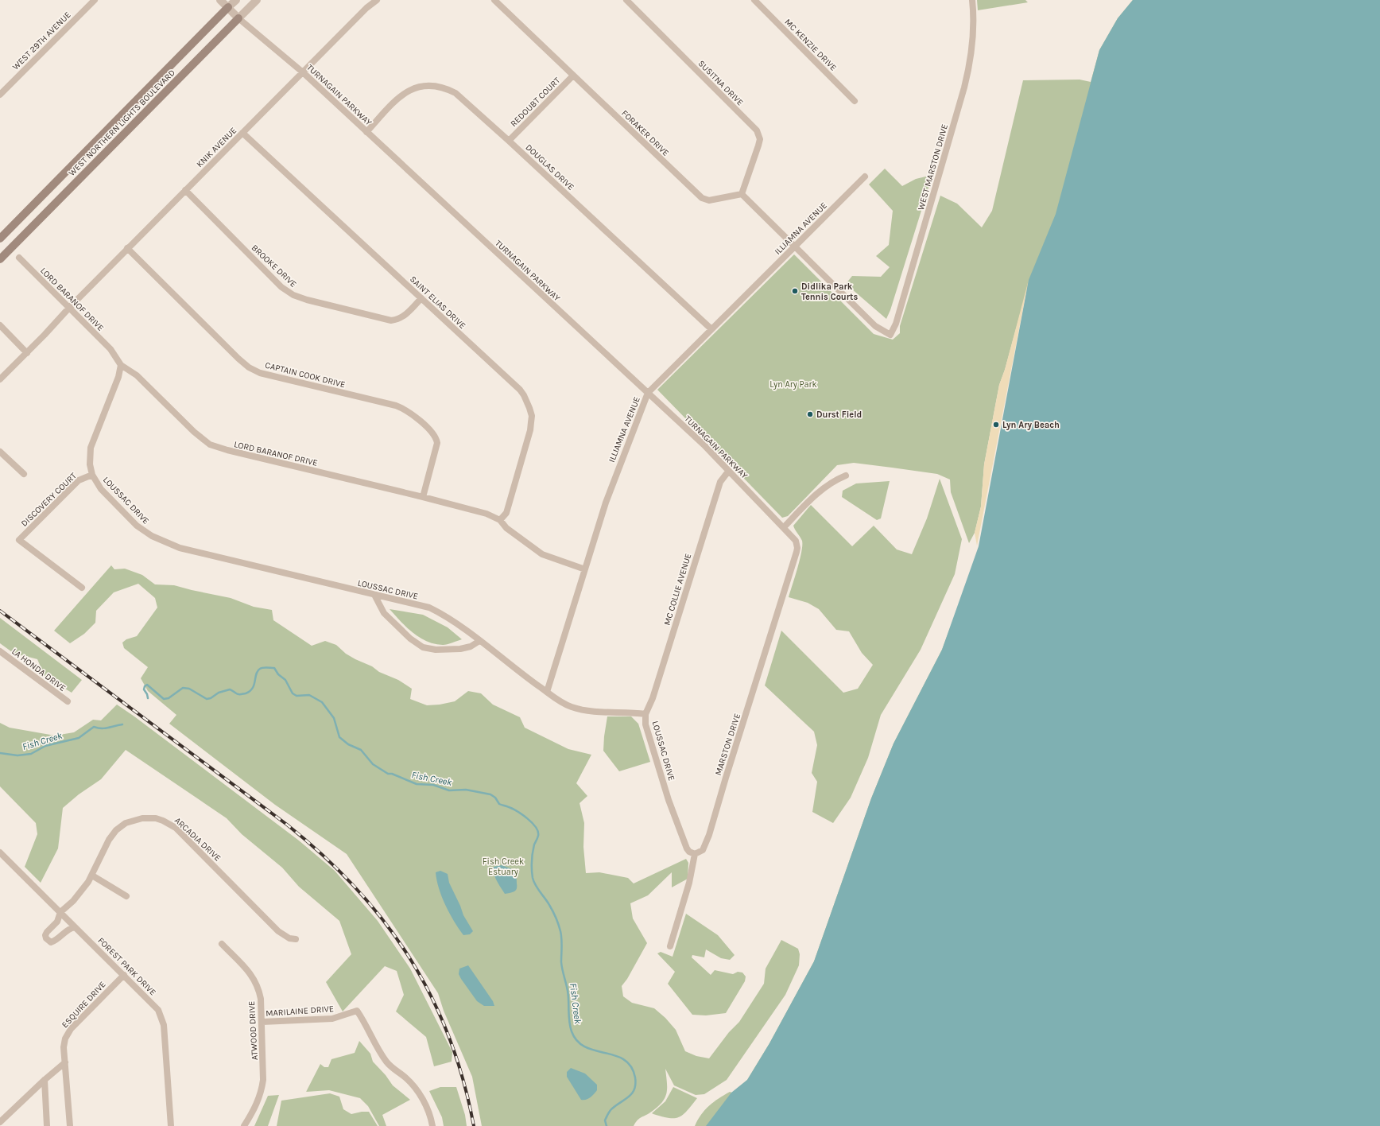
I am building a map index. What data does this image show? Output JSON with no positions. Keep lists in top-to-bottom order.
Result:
{
  "streets": {
    "main road": ["WEST NORTHERN LIGHTS BOULEVARD"],
    "street": [
      "WEST 29TH AVENUE",
      "MC KENZIE DRIVE",
      "SUSITNA DRIVE",
      "TURNAGAIN PARKWAY",
      "REDOUBT COURT",
      "FORAKER DRIVE",
      "KNIK AVENUE",
      "DOUGLAS DRIVE",
      "WEST MARSTON DRIVE",
      "ILLIAMNA AVENUE",
      "BROOKE DRIVE",
      "LORD BARANOF DRIVE",
      "SAINT ELIAS DRIVE",
      "CAPTAIN COOK DRIVE",
      "DISCOVERY COURT",
      "LOUSSAC DRIVE",
      "MC COLLIE AVENUE",
      "LA HONDA DRIVE",
      "MARSTON DRIVE",
      "ARCADIA DRIVE",
      "FOREST PARK DRIVE",
      "ESQUIRE DRIVE",
      "MARILAINE DRIVE",
      "ATWOOD DRIVE"
    ]
  },
  "crossings": [
    ["SUSITNA DRIVE", "FORAKER DRIVE"],
    ["TURNAGAIN PARKWAY", "WEST NORTHERN LIGHTS BOULEVARD"],
    ["TURNAGAIN PARKWAY", "KNIK AVENUE"],
    ["TURNAGAIN PARKWAY", "DOUGLAS DRIVE"],
    ["TURNAGAIN PARKWAY", "ILLIAMNA AVENUE"],
    ["TURNAGAIN PARKWAY", "MC COLLIE AVENUE"],
    ["TURNAGAIN PARKWAY", "MARSTON DRIVE"],
    ["REDOUBT COURT", "FORAKER DRIVE"],
    ["REDOUBT COURT", "DOUGLAS DRIVE"],
    ["KNIK AVENUE", "BROOKE DRIVE"],
    ["KNIK AVENUE", "LORD BARANOF DRIVE"],
    ["KNIK AVENUE", "SAINT ELIAS DRIVE"],
    ["KNIK AVENUE", "CAPTAIN COOK DRIVE"],
    ["DOUGLAS DRIVE", "ILLIAMNA AVENUE"],
    ["WEST MARSTON DRIVE", "ILLIAMNA AVENUE"],
    ["ILLIAMNA AVENUE", "LORD BARANOF DRIVE"],
    ["ILLIAMNA AVENUE", "LOUSSAC DRIVE"],
    ["BROOKE DRIVE", "SAINT ELIAS DRIVE"],
    ["LORD BARANOF DRIVE", "SAINT ELIAS DRIVE"],
    ["LORD BARANOF DRIVE", "CAPTAIN COOK DRIVE"],
    ["LORD BARANOF DRIVE", "LOUSSAC DRIVE"],
    ["DISCOVERY COURT", "LOUSSAC DRIVE"],
    ["LOUSSAC DRIVE", "MC COLLIE AVENUE"],
    ["LOUSSAC DRIVE", "MARSTON DRIVE"],
    ["ARCADIA DRIVE", "FOREST PARK DRIVE"],
    ["FOREST PARK DRIVE", "ESQUIRE DRIVE"],
    ["MARILAINE DRIVE", "ATWOOD DRIVE"]
  ],
  "water": ["Fish Creek"],
  "parks": ["Lyn Ary Park", "Fish Creek Estuary"],
  "places": ["Didlika Park Tennis Courts", "Durst Field", "Lyn Ary Beach"]
}
